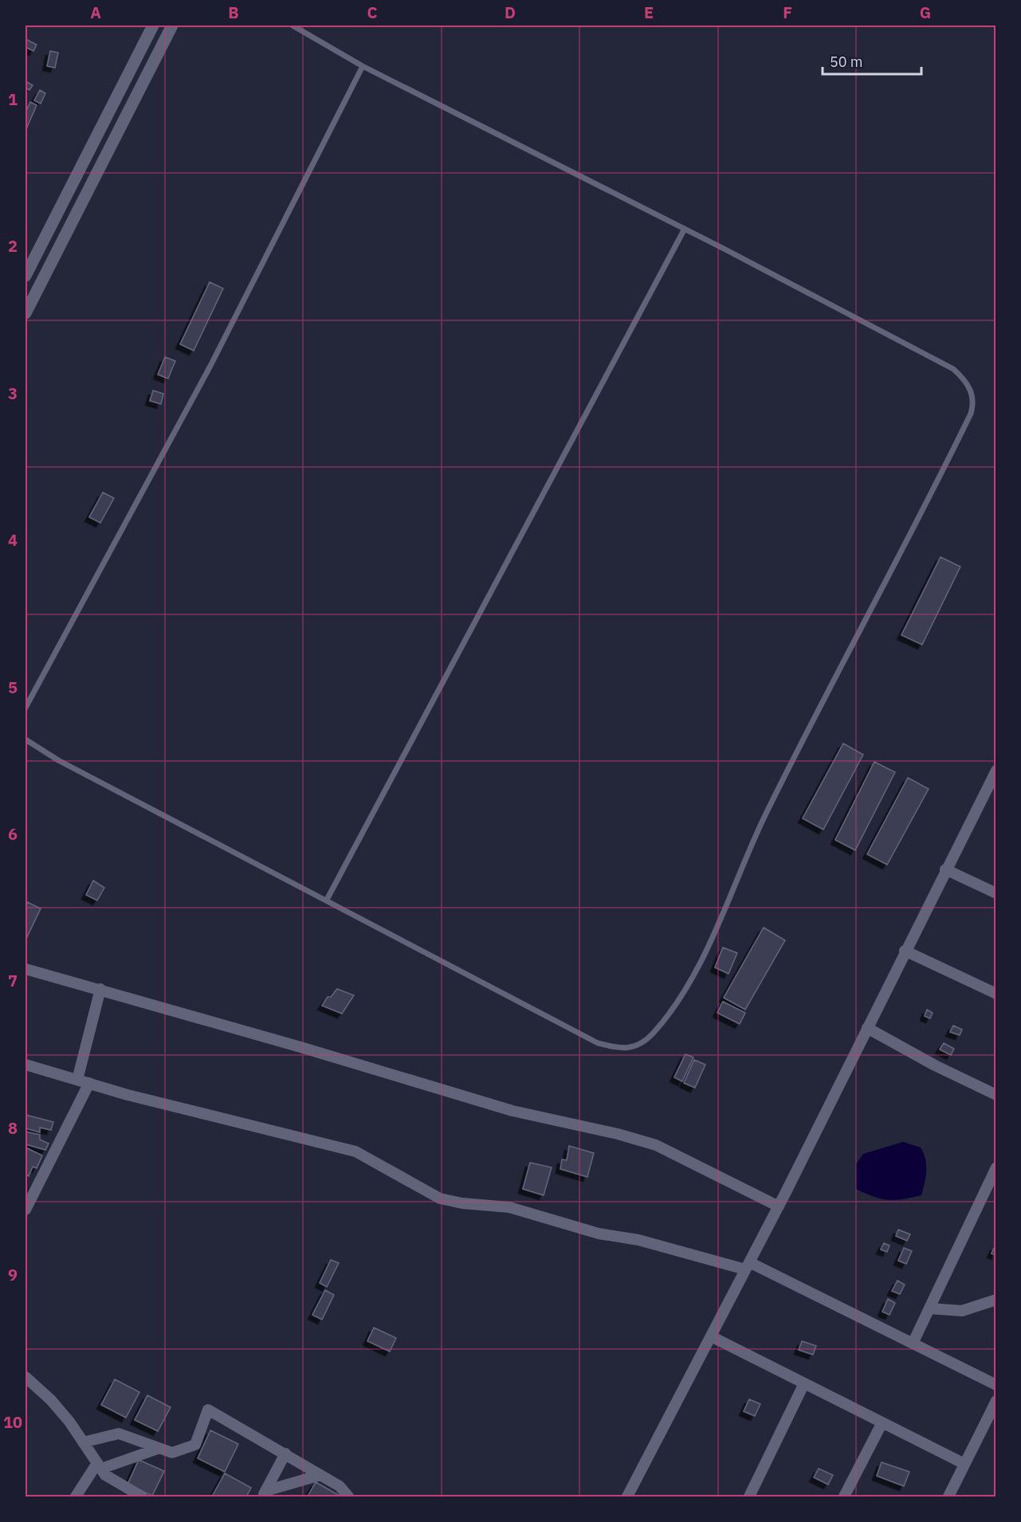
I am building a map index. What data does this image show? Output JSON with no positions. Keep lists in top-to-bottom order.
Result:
{
  "scale_bar": "50 m",
  "grid": {
    "columns": [
      "A",
      "B",
      "C",
      "D",
      "E",
      "F",
      "G"
    ],
    "rows": [
      "1",
      "2",
      "3",
      "4",
      "5",
      "6",
      "7",
      "8",
      "9",
      "10"
    ]
  }
}
